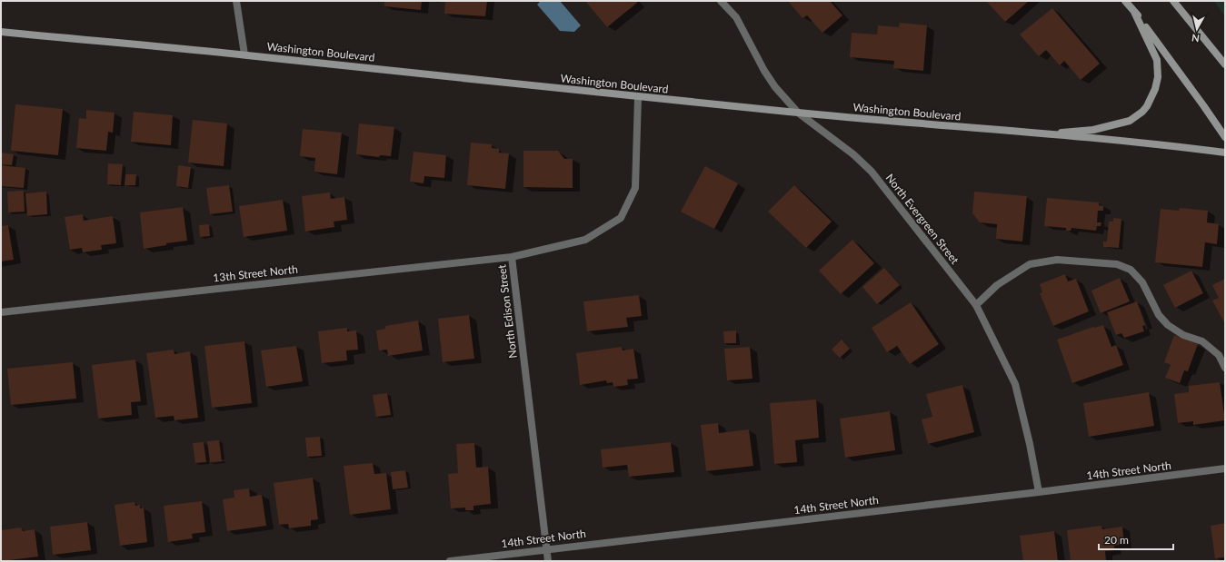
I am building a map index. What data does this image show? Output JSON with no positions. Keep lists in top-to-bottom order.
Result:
{
  "streets": {
    "main road": ["Washington Boulevard"],
    "street": [
      "North Evergreen Street",
      "13th Street North",
      "North Edison Street",
      "14th Street North"
    ]
  },
  "crossings": [
    ["Washington Boulevard", "North Evergreen Street"],
    ["Washington Boulevard", "North Edison Street"],
    ["North Evergreen Street", "14th Street North"],
    ["13th Street North", "North Edison Street"],
    ["North Edison Street", "14th Street North"]
  ],
  "scale_bar": "20 m",
  "north": "bottom"
}
